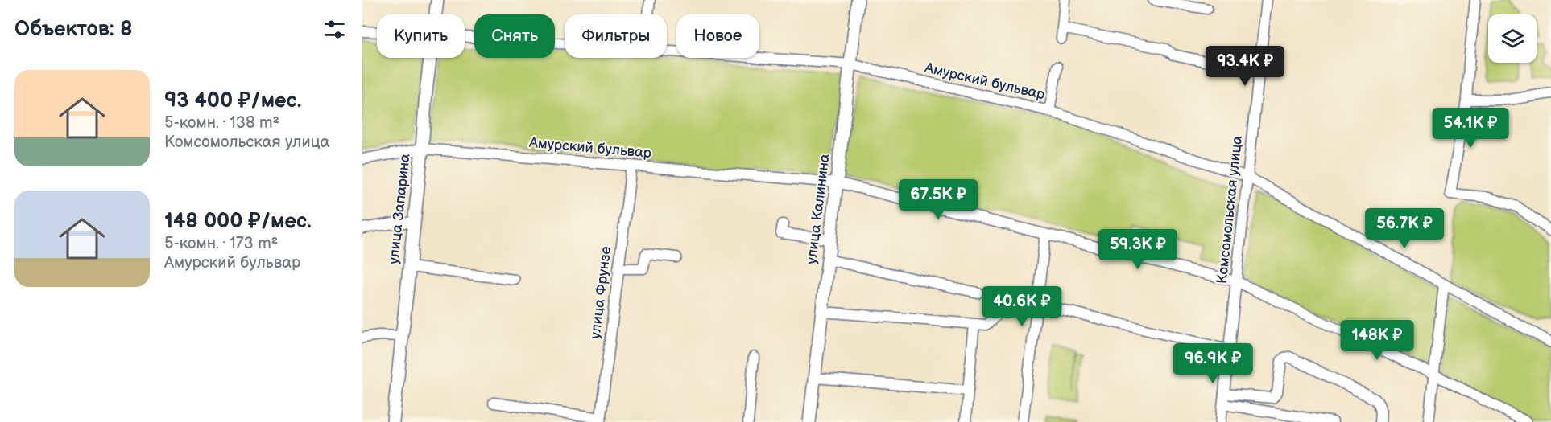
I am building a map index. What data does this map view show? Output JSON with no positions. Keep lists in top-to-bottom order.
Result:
{
  "streets": {
    "main road": ["улица Запарина", "улица Калинина"],
    "street": ["Амурский бульвар", "Комсомольская улица", "улица Фрунзе"]
  },
  "crossings": [
    ["Амурский бульвар", "улица Запарина"],
    ["Амурский бульвар", "улица Калинина"],
    ["Амурский бульвар", "Комсомольская улица"],
    ["Амурский бульвар", "улица Фрунзе"]
  ],
  "page": {
    "heading": "Объектов: 8",
    "chip": [
      "Купить",
      "Снять",
      "Фильтры",
      "Новое"
    ],
    "price": [
      "93.4K ₽",
      "54.1K ₽",
      "67.5K ₽",
      "56.7K ₽",
      "59.3K ₽",
      "40.6K ₽",
      "148K ₽",
      "96.9K ₽"
    ],
    "list": [
      {
        "name": "93 400 ₽/мес.",
        "note": "5-комн. · 138 m² · Комсомольская улица"
      },
      {
        "name": "148 000 ₽/мес.",
        "note": "5-комн. · 173 m² · Амурский бульвар"
      }
    ]
  }
}
